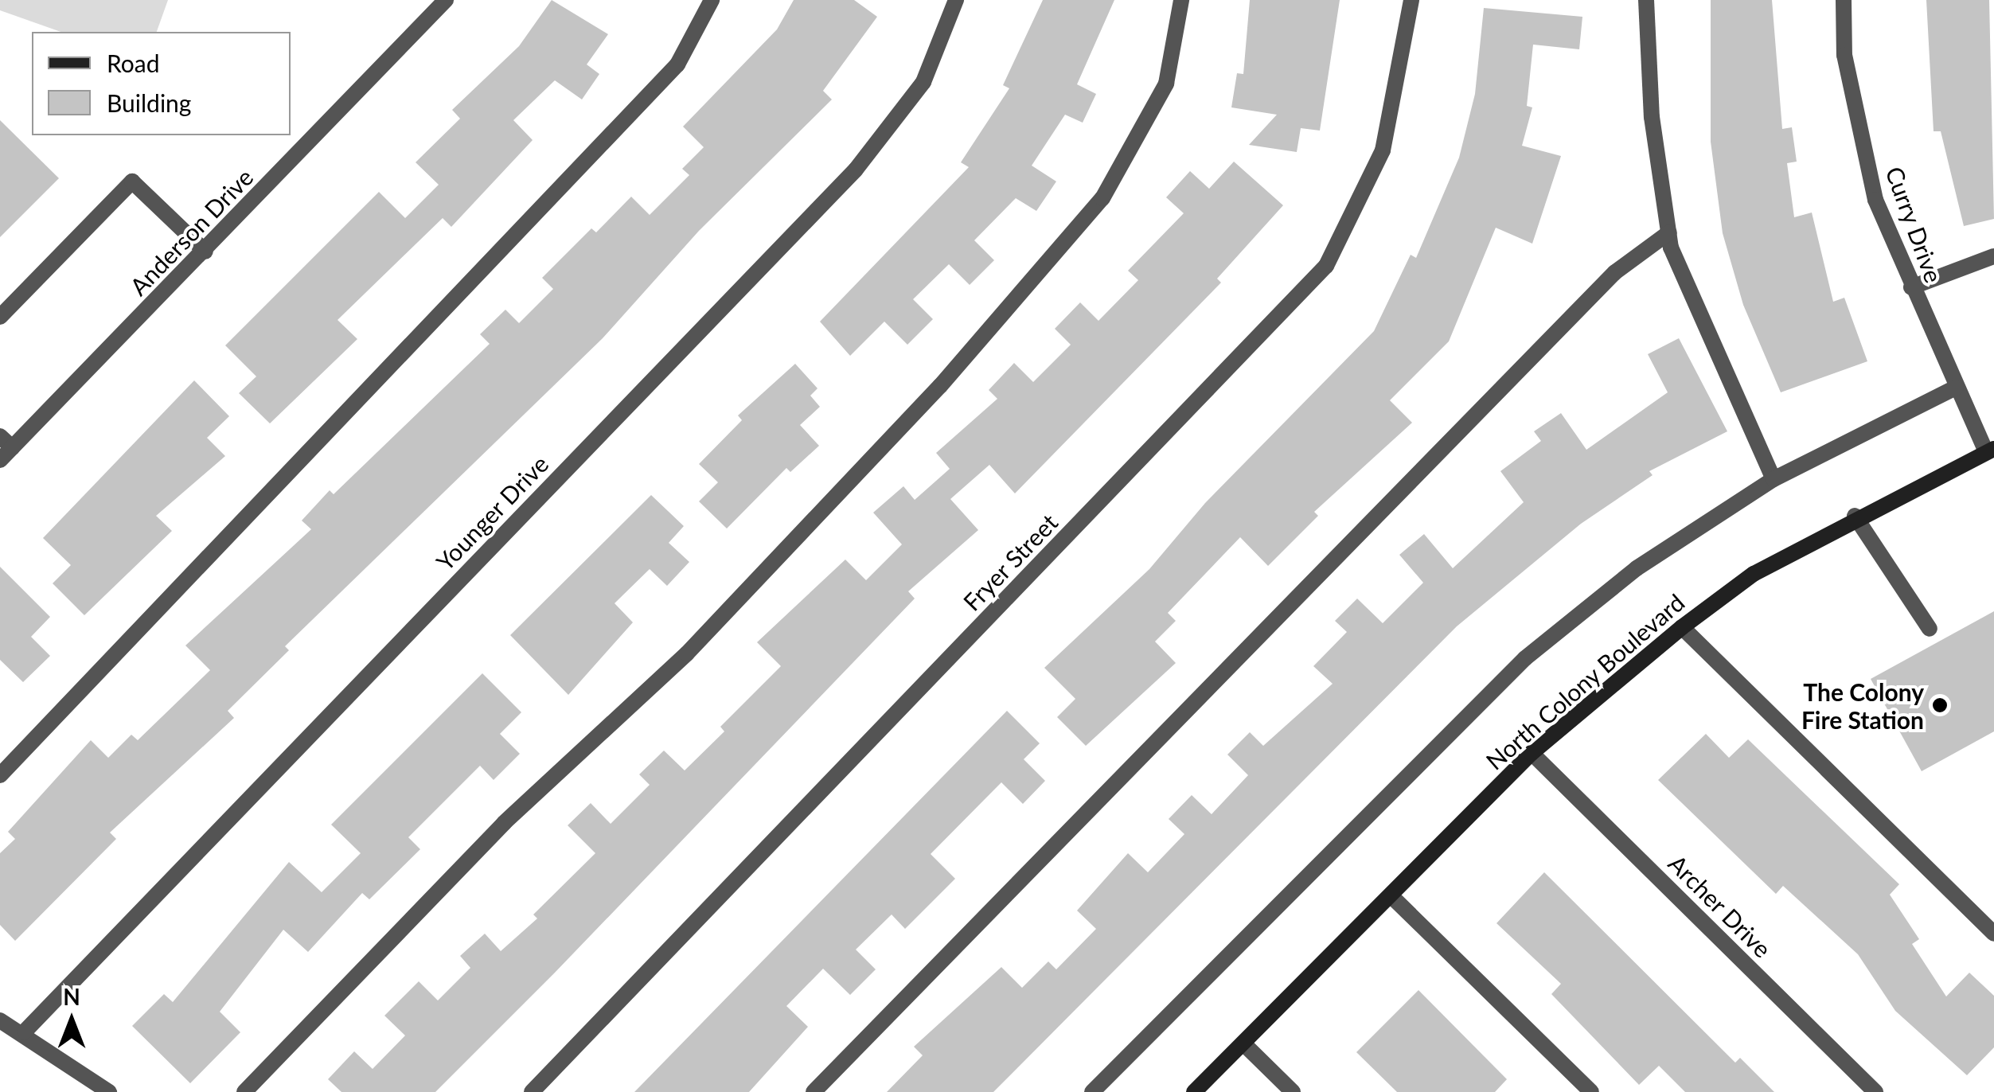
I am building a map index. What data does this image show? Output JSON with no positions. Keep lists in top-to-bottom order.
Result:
{
  "streets": {
    "main road": ["North Colony Boulevard"],
    "street": [
      "Curry Drive",
      "Anderson Drive",
      "Younger Drive",
      "Fryer Street",
      "Archer Drive"
    ]
  },
  "crossings": [
    ["Curry Drive", "North Colony Boulevard"],
    ["North Colony Boulevard", "Archer Drive"]
  ],
  "places": ["The Colony Fire Station"],
  "legend": ["Road", "Building"],
  "north": "top"
}
